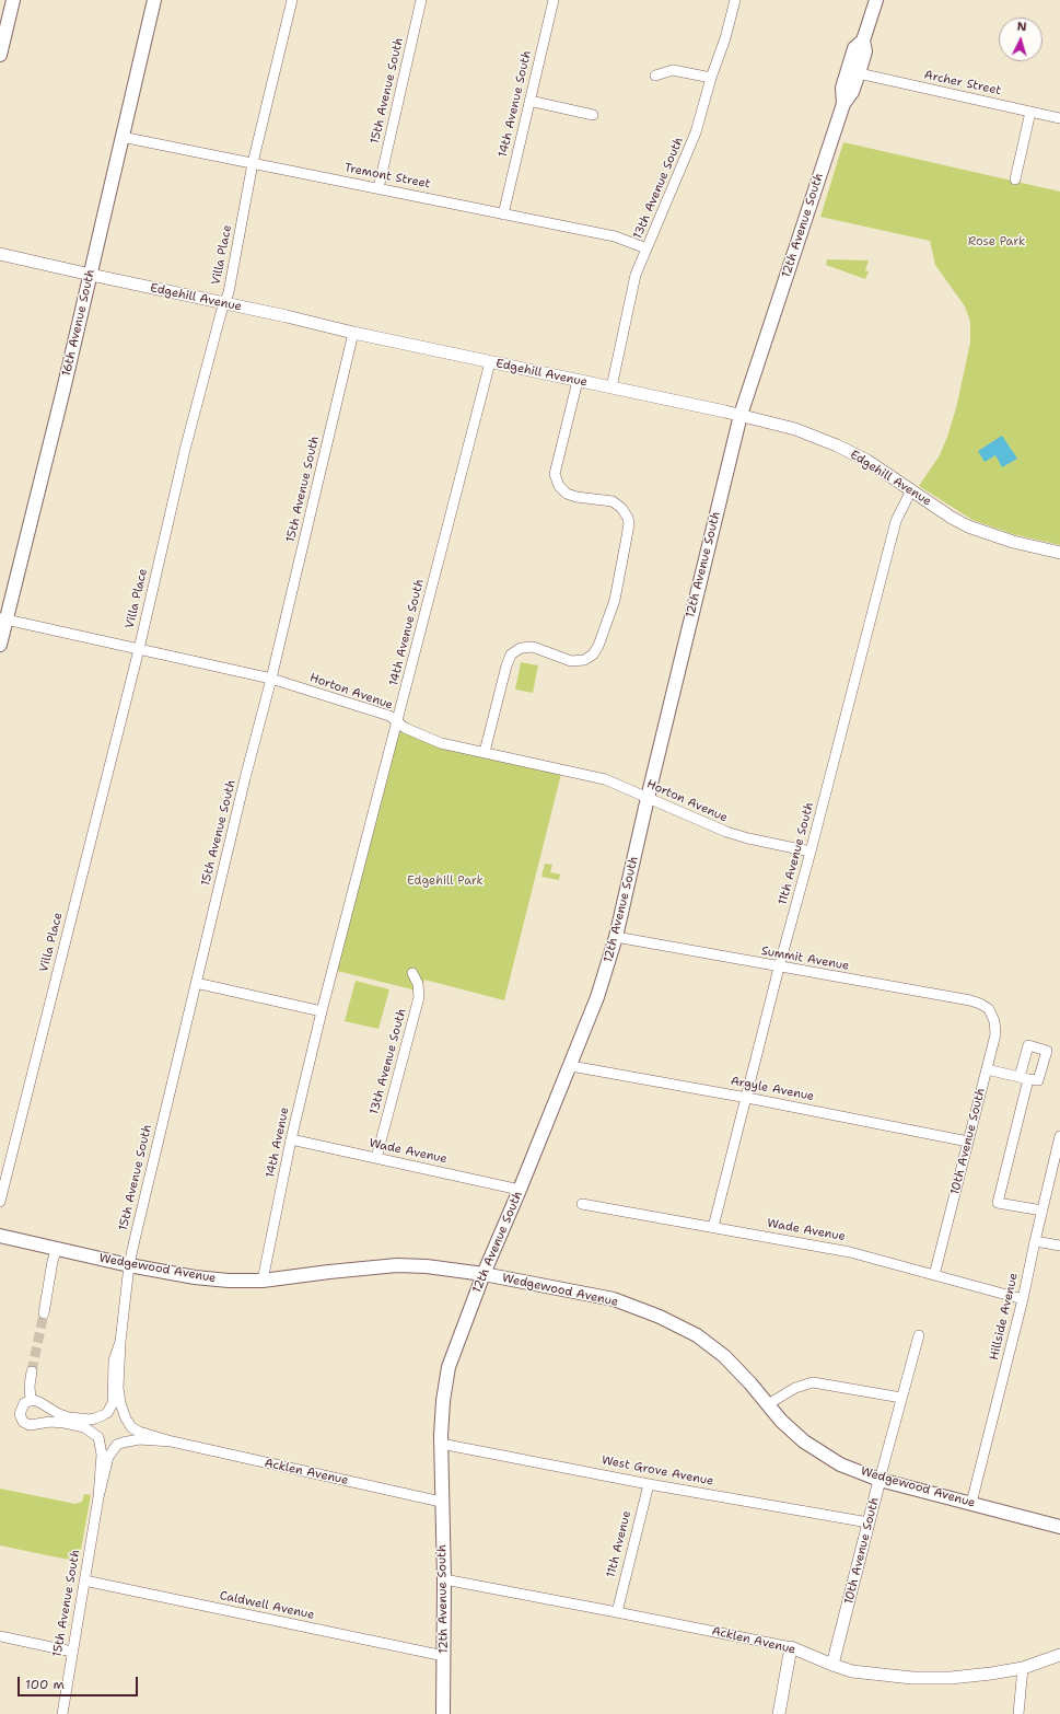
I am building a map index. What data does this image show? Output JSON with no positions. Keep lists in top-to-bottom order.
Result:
{
  "streets": {
    "main road": ["12th Avenue South", "16th Avenue South", "Wedgewood Avenue"],
    "street": [
      "Archer Street",
      "15th Avenue South",
      "14th Avenue South",
      "Tremont Street",
      "13th Avenue South",
      "Villa Place",
      "Edgehill Avenue",
      "Horton Avenue",
      "11th Avenue South",
      "Summit Avenue",
      "Argyle Avenue",
      "10th Avenue South",
      "14th Avenue",
      "Wade Avenue",
      "Hillside Avenue",
      "West Grove Avenue",
      "Acklen Avenue",
      "11th Avenue",
      "Caldwell Avenue"
    ]
  },
  "crossings": [
    ["Archer Street", "12th Avenue South"],
    ["15th Avenue South", "Tremont Street"],
    ["15th Avenue South", "Edgehill Avenue"],
    ["15th Avenue South", "Horton Avenue"],
    ["15th Avenue South", "Wedgewood Avenue"],
    ["15th Avenue South", "Acklen Avenue"],
    ["15th Avenue South", "Caldwell Avenue"],
    ["14th Avenue South", "Tremont Street"],
    ["14th Avenue South", "Edgehill Avenue"],
    ["14th Avenue South", "Horton Avenue"],
    ["14th Avenue South", "14th Avenue"],
    ["Tremont Street", "13th Avenue South"],
    ["Tremont Street", "Villa Place"],
    ["Tremont Street", "16th Avenue South"],
    ["13th Avenue South", "Edgehill Avenue"],
    ["13th Avenue South", "Wade Avenue"],
    ["12th Avenue South", "Edgehill Avenue"],
    ["12th Avenue South", "Horton Avenue"],
    ["12th Avenue South", "Summit Avenue"],
    ["12th Avenue South", "Argyle Avenue"],
    ["12th Avenue South", "Wade Avenue"],
    ["12th Avenue South", "Wedgewood Avenue"],
    ["12th Avenue South", "West Grove Avenue"],
    ["12th Avenue South", "Acklen Avenue"],
    ["12th Avenue South", "Caldwell Avenue"],
    ["Villa Place", "Edgehill Avenue"],
    ["Villa Place", "Horton Avenue"],
    ["Edgehill Avenue", "16th Avenue South"],
    ["Edgehill Avenue", "11th Avenue South"],
    ["16th Avenue South", "Horton Avenue"],
    ["Horton Avenue", "11th Avenue South"],
    ["11th Avenue South", "Summit Avenue"],
    ["11th Avenue South", "Argyle Avenue"],
    ["11th Avenue South", "Wade Avenue"],
    ["Summit Avenue", "10th Avenue South"],
    ["Argyle Avenue", "10th Avenue South"],
    ["10th Avenue South", "Wade Avenue"],
    ["10th Avenue South", "Wedgewood Avenue"],
    ["10th Avenue South", "West Grove Avenue"],
    ["10th Avenue South", "Acklen Avenue"],
    ["14th Avenue", "Wade Avenue"],
    ["14th Avenue", "Wedgewood Avenue"],
    ["Wade Avenue", "Hillside Avenue"],
    ["Wedgewood Avenue", "Hillside Avenue"],
    ["West Grove Avenue", "11th Avenue"],
    ["Acklen Avenue", "11th Avenue"]
  ],
  "parks": ["Rose Park", "Edgehill Park"],
  "scale_bar": "100 m",
  "north": "top"
}
